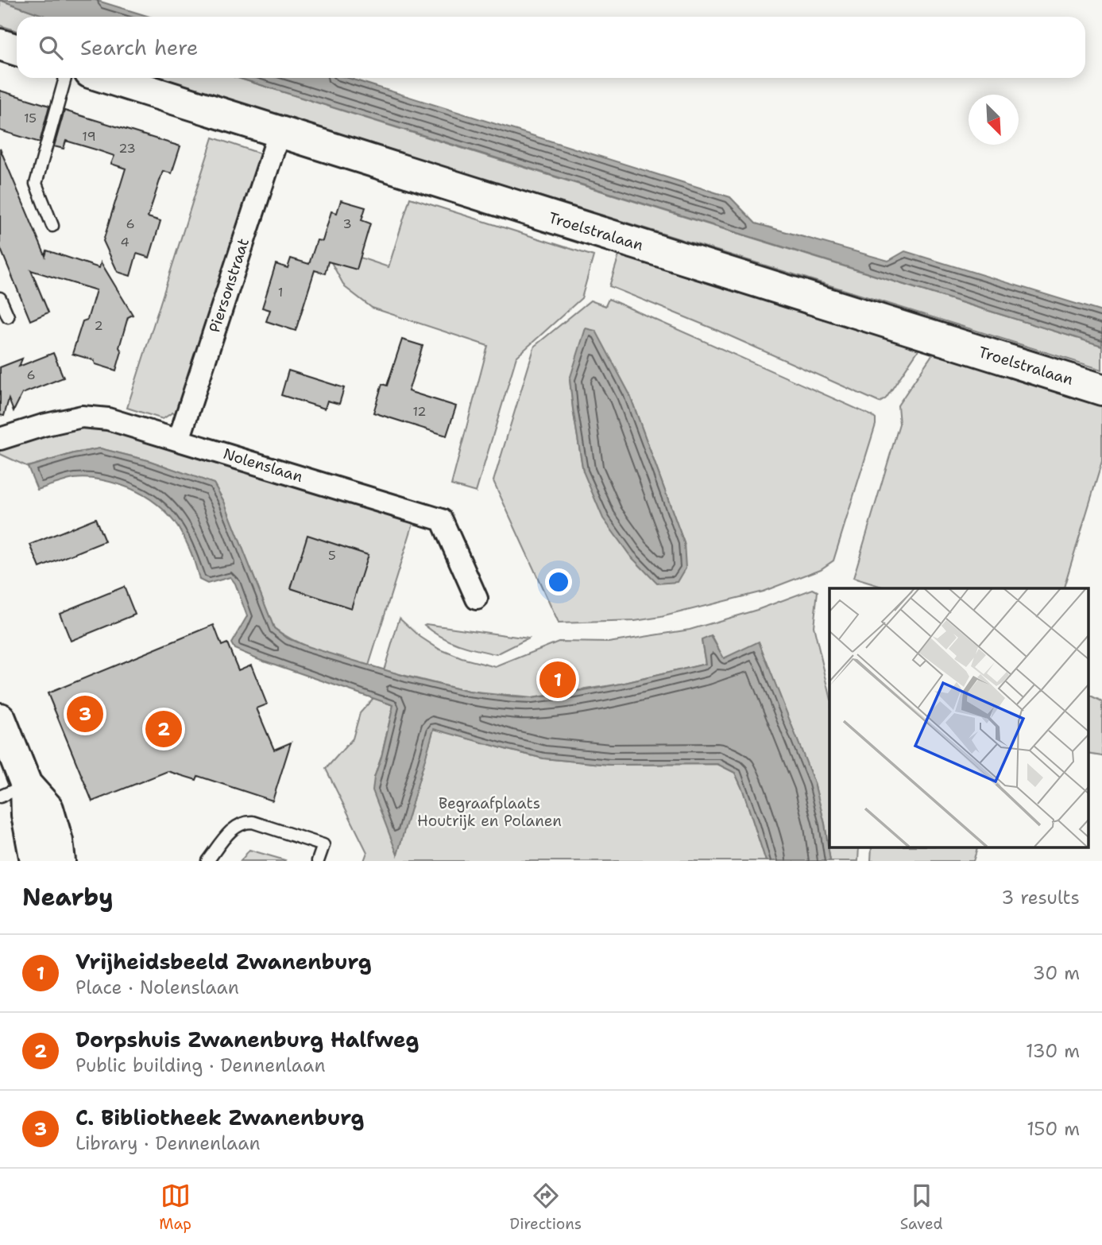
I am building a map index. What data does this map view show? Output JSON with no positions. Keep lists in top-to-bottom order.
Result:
{
  "streets": {
    "street": ["Troelstralaan", "Piersonstraat", "Nolenslaan"]
  },
  "crossings": [
    ["Troelstralaan", "Piersonstraat"],
    ["Piersonstraat", "Nolenslaan"]
  ],
  "parks": ["Begraafplaats Houtrijk en Polanen"],
  "house_numbers": [
    "15",
    "19",
    "23",
    "6",
    "3",
    "4",
    "1",
    "2",
    "6",
    "12",
    "5"
  ],
  "north": "bottom right",
  "page": {
    "search": "Search here",
    "pins": ["1", "3", "2"],
    "heading": ["Nearby", "3 results"],
    "list": [
      {
        "mark": "1",
        "name": "Vrijheidsbeeld Zwanenburg",
        "note": "Place · Nolenslaan",
        "value": "30 m"
      },
      {
        "mark": "2",
        "name": "Dorpshuis Zwanenburg Halfweg",
        "note": "Public building · Dennenlaan",
        "value": "130 m"
      },
      {
        "mark": "3",
        "name": "C. Bibliotheek Zwanenburg",
        "note": "Library · Dennenlaan",
        "value": "150 m"
      }
    ],
    "nav": ["Map", "Directions", "Saved"]
  }
}
